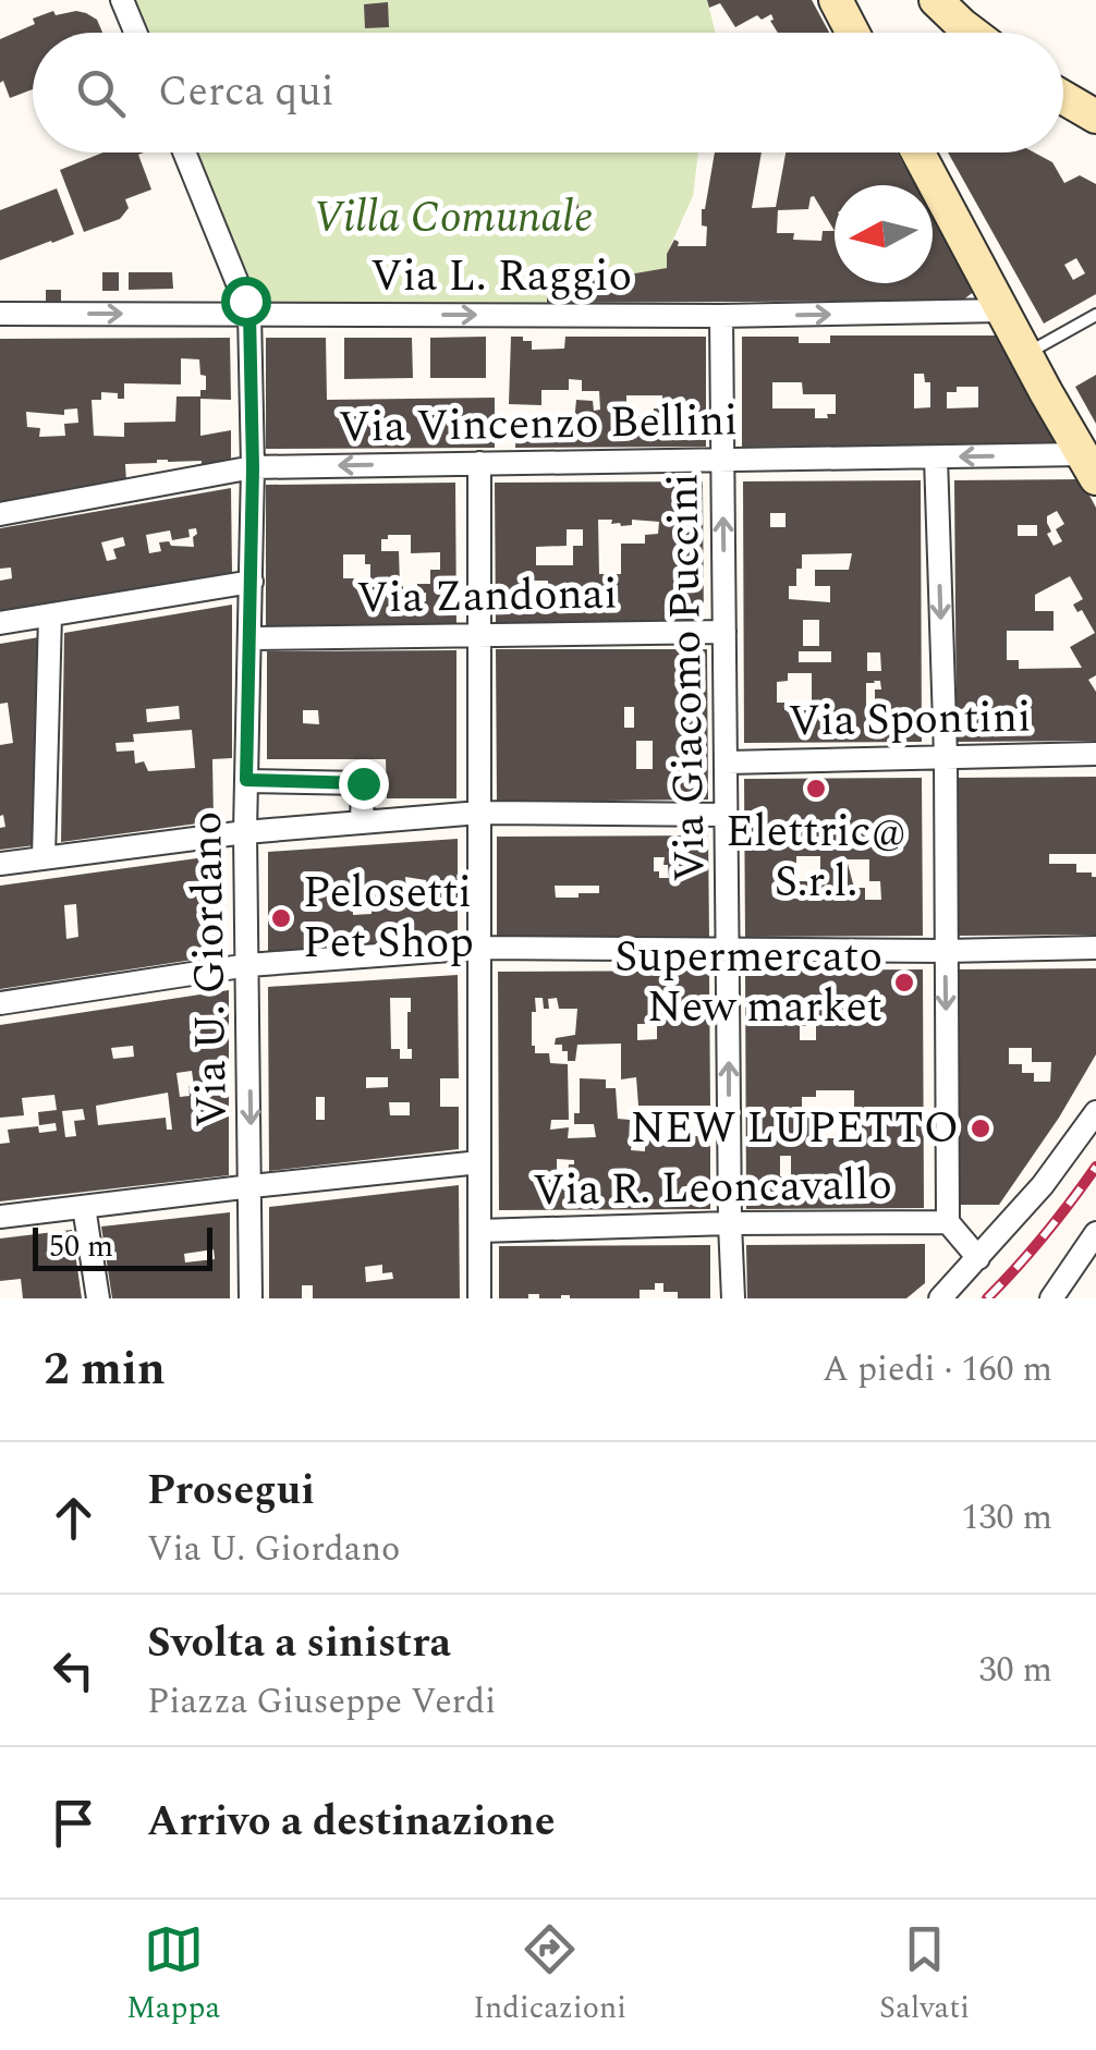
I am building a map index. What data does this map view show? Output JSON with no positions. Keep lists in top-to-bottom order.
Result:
{
  "streets": {
    "street": [
      "Via L. Raggio",
      "Via Vincenzo Bellini",
      "Via Zandonai",
      "Via Giacomo Puccini",
      "Via Spontini",
      "Via U. Giordano",
      "Via R. Leoncavallo"
    ]
  },
  "crossings": [
    ["Via L. Raggio", "Via Giacomo Puccini"],
    ["Via L. Raggio", "Via U. Giordano"],
    ["Via Vincenzo Bellini", "Via Giacomo Puccini"],
    ["Via Vincenzo Bellini", "Via U. Giordano"],
    ["Via Zandonai", "Via Giacomo Puccini"],
    ["Via Zandonai", "Via U. Giordano"],
    ["Via Giacomo Puccini", "Via Spontini"],
    ["Via Giacomo Puccini", "Via R. Leoncavallo"]
  ],
  "one_way": ["Via L. Raggio", "Via Giacomo Puccini"],
  "parks": ["Villa Comunale"],
  "places": [
    "Elettric@ S.r.l.",
    "Pelosetti Pet Shop",
    "Supermercato New market",
    "NEW LUPETTO"
  ],
  "scale_bar": "50 m",
  "north": "left",
  "page": {
    "search": "Cerca qui",
    "scale": "50 m",
    "heading": ["2 min", "A piedi · 160 m"],
    "list": [
      ["Prosegui", "Via U. Giordano", "130 m"],
      ["Svolta a sinistra", "Piazza Giuseppe Verdi", "30 m"],
      "Arrivo a destinazione"
    ],
    "nav": ["Mappa", "Indicazioni", "Salvati"]
  }
}
